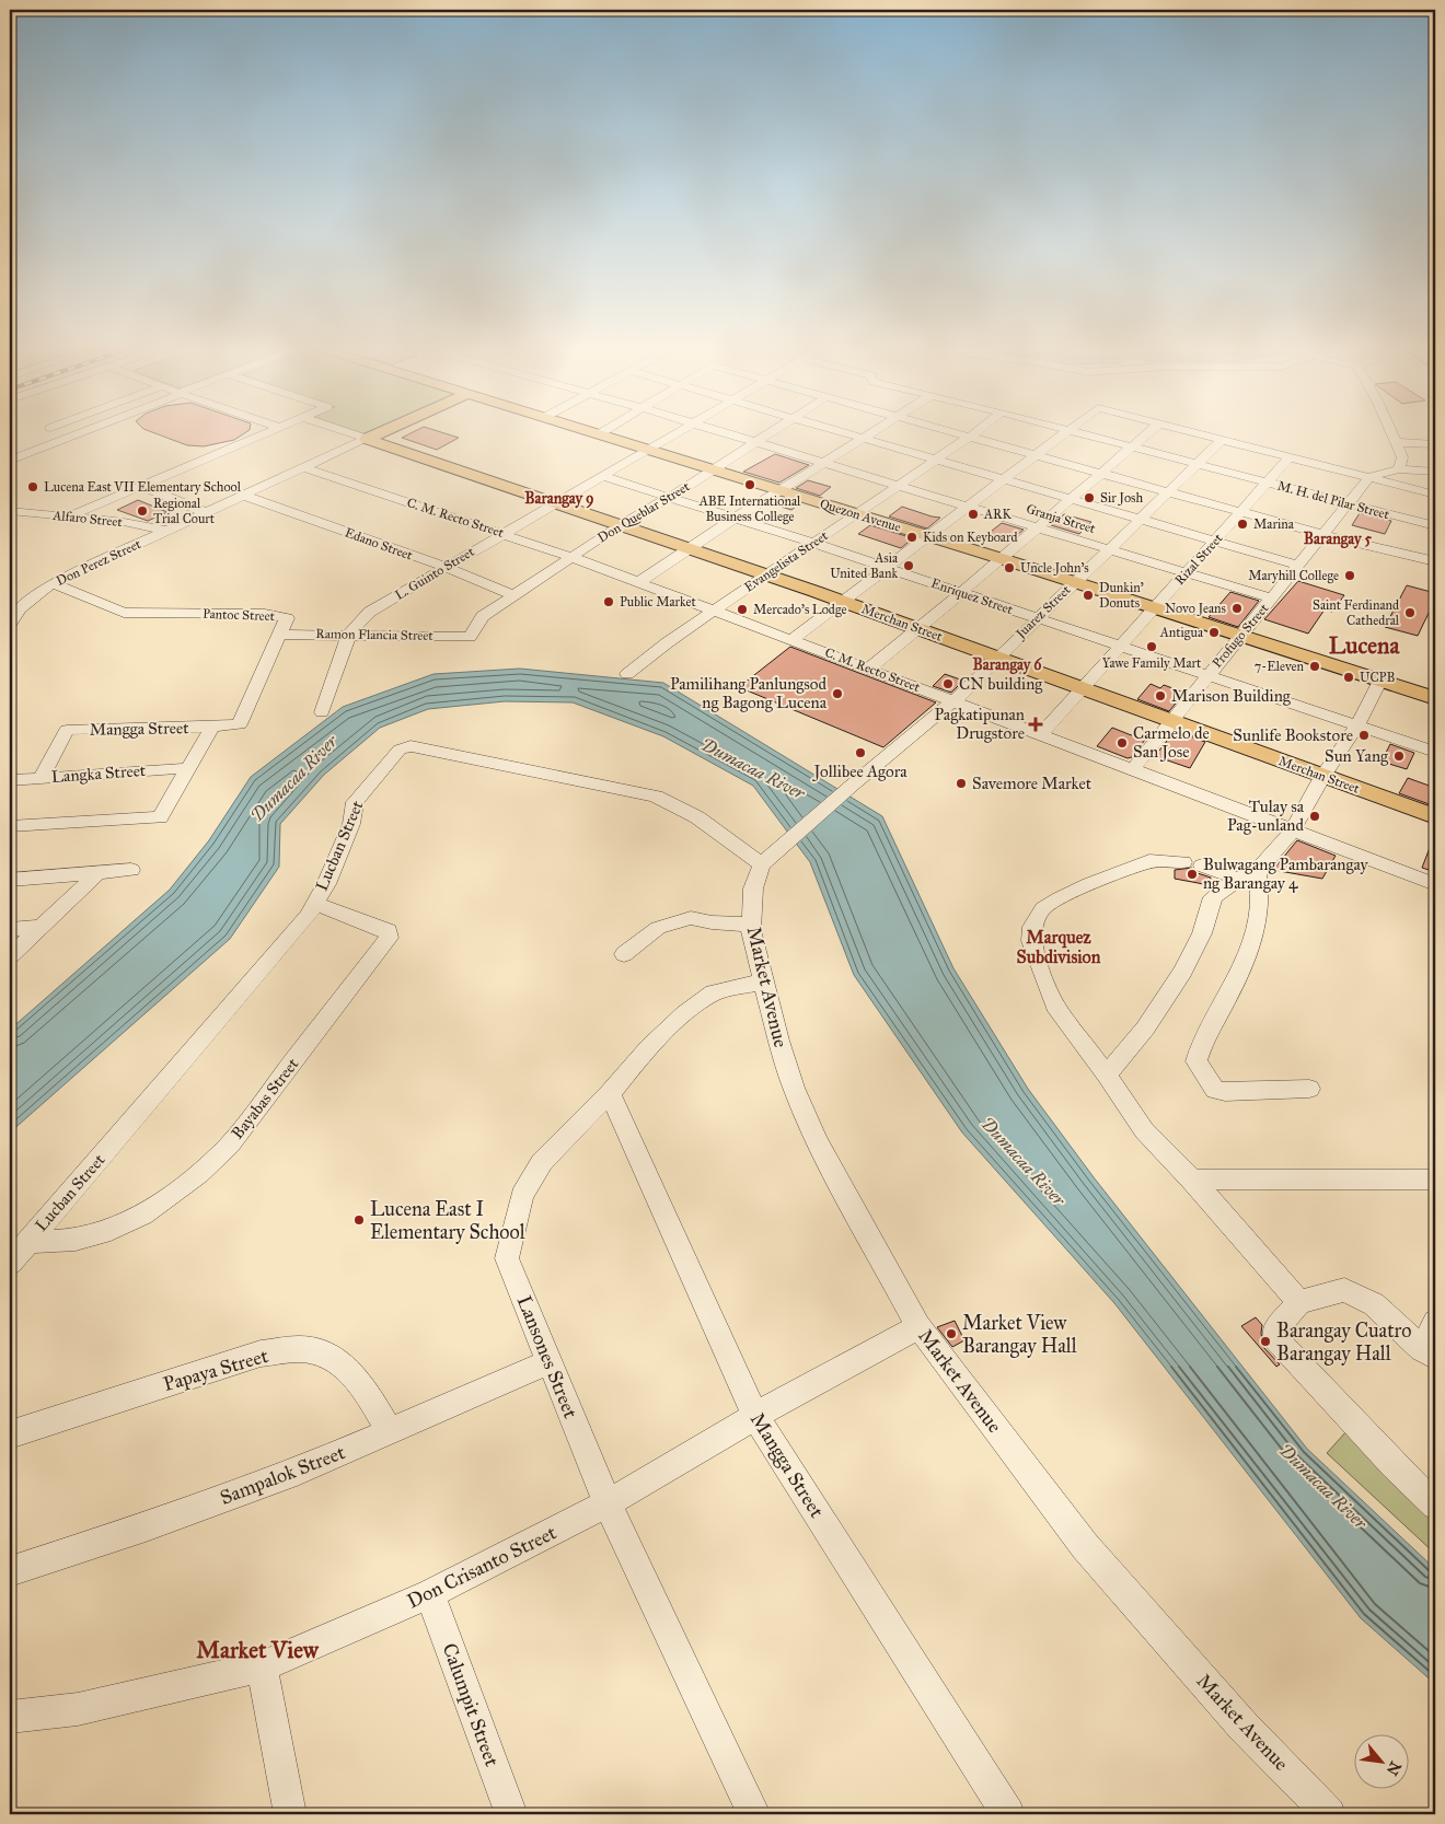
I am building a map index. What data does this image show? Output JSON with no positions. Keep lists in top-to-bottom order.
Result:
{
  "streets": {
    "main road": ["Quezon Avenue", "Don Perez Street", "Merchan Street"],
    "street": [
      "M. H. del Pilar Street",
      "Don Queblar Street",
      "C. M. Recto Street",
      "Alfaro Street",
      "Granja Street",
      "Edano Street",
      "Rizal Street",
      "Evangelista Street",
      "L. Guinto Street",
      "Enriquez Street",
      "Juarez Street",
      "Pantoc Street",
      "Ramon Flancia Street",
      "Profugo Street",
      "Mangga Street",
      "Langka Street",
      "Lucban Street",
      "Market Avenue",
      "Bayabas Street",
      "Lansones Street",
      "Papaya Street",
      "Sampalok Street",
      "Don Crisanto Street",
      "Calumpit Street"
    ]
  },
  "crossings": [
    ["M. H. del Pilar Street", "Rizal Street"],
    ["M. H. del Pilar Street", "Juarez Street"],
    ["M. H. del Pilar Street", "Profugo Street"],
    ["Don Queblar Street", "Quezon Avenue"],
    ["Don Queblar Street", "C. M. Recto Street"],
    ["Don Queblar Street", "Granja Street"],
    ["Don Queblar Street", "Edano Street"],
    ["Don Queblar Street", "Enriquez Street"],
    ["Don Queblar Street", "Merchan Street"],
    ["Don Queblar Street", "Ramon Flancia Street"],
    ["Quezon Avenue", "Rizal Street"],
    ["Quezon Avenue", "Evangelista Street"],
    ["Quezon Avenue", "L. Guinto Street"],
    ["Quezon Avenue", "Juarez Street"],
    ["Quezon Avenue", "Profugo Street"],
    ["C. M. Recto Street", "Rizal Street"],
    ["C. M. Recto Street", "Evangelista Street"],
    ["C. M. Recto Street", "Don Perez Street"],
    ["C. M. Recto Street", "L. Guinto Street"],
    ["C. M. Recto Street", "Juarez Street"],
    ["C. M. Recto Street", "Profugo Street"],
    ["Alfaro Street", "Don Perez Street"],
    ["Granja Street", "Rizal Street"],
    ["Granja Street", "Evangelista Street"],
    ["Granja Street", "Juarez Street"],
    ["Granja Street", "Profugo Street"],
    ["Edano Street", "Don Perez Street"],
    ["Edano Street", "L. Guinto Street"],
    ["Rizal Street", "Enriquez Street"],
    ["Rizal Street", "Merchan Street"],
    ["Evangelista Street", "Enriquez Street"],
    ["Evangelista Street", "Merchan Street"],
    ["Don Perez Street", "Pantoc Street"],
    ["Don Perez Street", "Merchan Street"],
    ["L. Guinto Street", "Enriquez Street"],
    ["L. Guinto Street", "Merchan Street"],
    ["L. Guinto Street", "Ramon Flancia Street"],
    ["Enriquez Street", "Juarez Street"],
    ["Enriquez Street", "Profugo Street"],
    ["Juarez Street", "Merchan Street"],
    ["Juarez Street", "Lucban Street"],
    ["Juarez Street", "Market Avenue"],
    ["Pantoc Street", "Ramon Flancia Street"],
    ["Pantoc Street", "Mangga Street"],
    ["Merchan Street", "Profugo Street"],
    ["Mangga Street", "Langka Street"],
    ["Mangga Street", "Lansones Street"],
    ["Mangga Street", "Don Crisanto Street"],
    ["Lucban Street", "Market Avenue"],
    ["Lucban Street", "Bayabas Street"],
    ["Market Avenue", "Lansones Street"],
    ["Market Avenue", "Don Crisanto Street"],
    ["Lansones Street", "Sampalok Street"],
    ["Lansones Street", "Don Crisanto Street"],
    ["Papaya Street", "Sampalok Street"],
    ["Don Crisanto Street", "Calumpit Street"]
  ],
  "districts": [
    "Barangay 9",
    "Barangay 5",
    "Lucena",
    "Barangay 6",
    "Marquez Subdivision",
    "Market View"
  ],
  "water": ["Dumacaa River"],
  "places": {
    "other": [
      "ABE International Business College",
      "Lucena East VII Elementary School",
      "Sir Josh",
      "Regional Trial Court",
      "ARK",
      "Marina",
      "Kids on Keyboard",
      "Asia United Bank",
      "Uncle John's",
      "Maryhill College",
      "Dunkin' Donuts",
      "Public Market",
      "Novo Jeans",
      "Mercado's Lodge",
      "Saint Ferdinand Cathedral",
      "Antigua",
      "Yawe Family Mart",
      "7-Eleven",
      "UCPB",
      "CN building",
      "Pamilihang Panlungsod ng Bagong Lucena",
      "Marison Building",
      "Sunlife Bookstore",
      "Carmelo de San Jose",
      "Jollibee Agora",
      "Sun Yang",
      "Savemore Market",
      "Tulay sa Pag-unland",
      "Bulwagang Pambarangay ng Barangay 4",
      "Lucena East I Elementary School",
      "Market View Barangay Hall",
      "Barangay Cuatro Barangay Hall"
    ],
    "health": ["Pagkatipunan Drugstore"]
  },
  "north": "bottom right"
}
